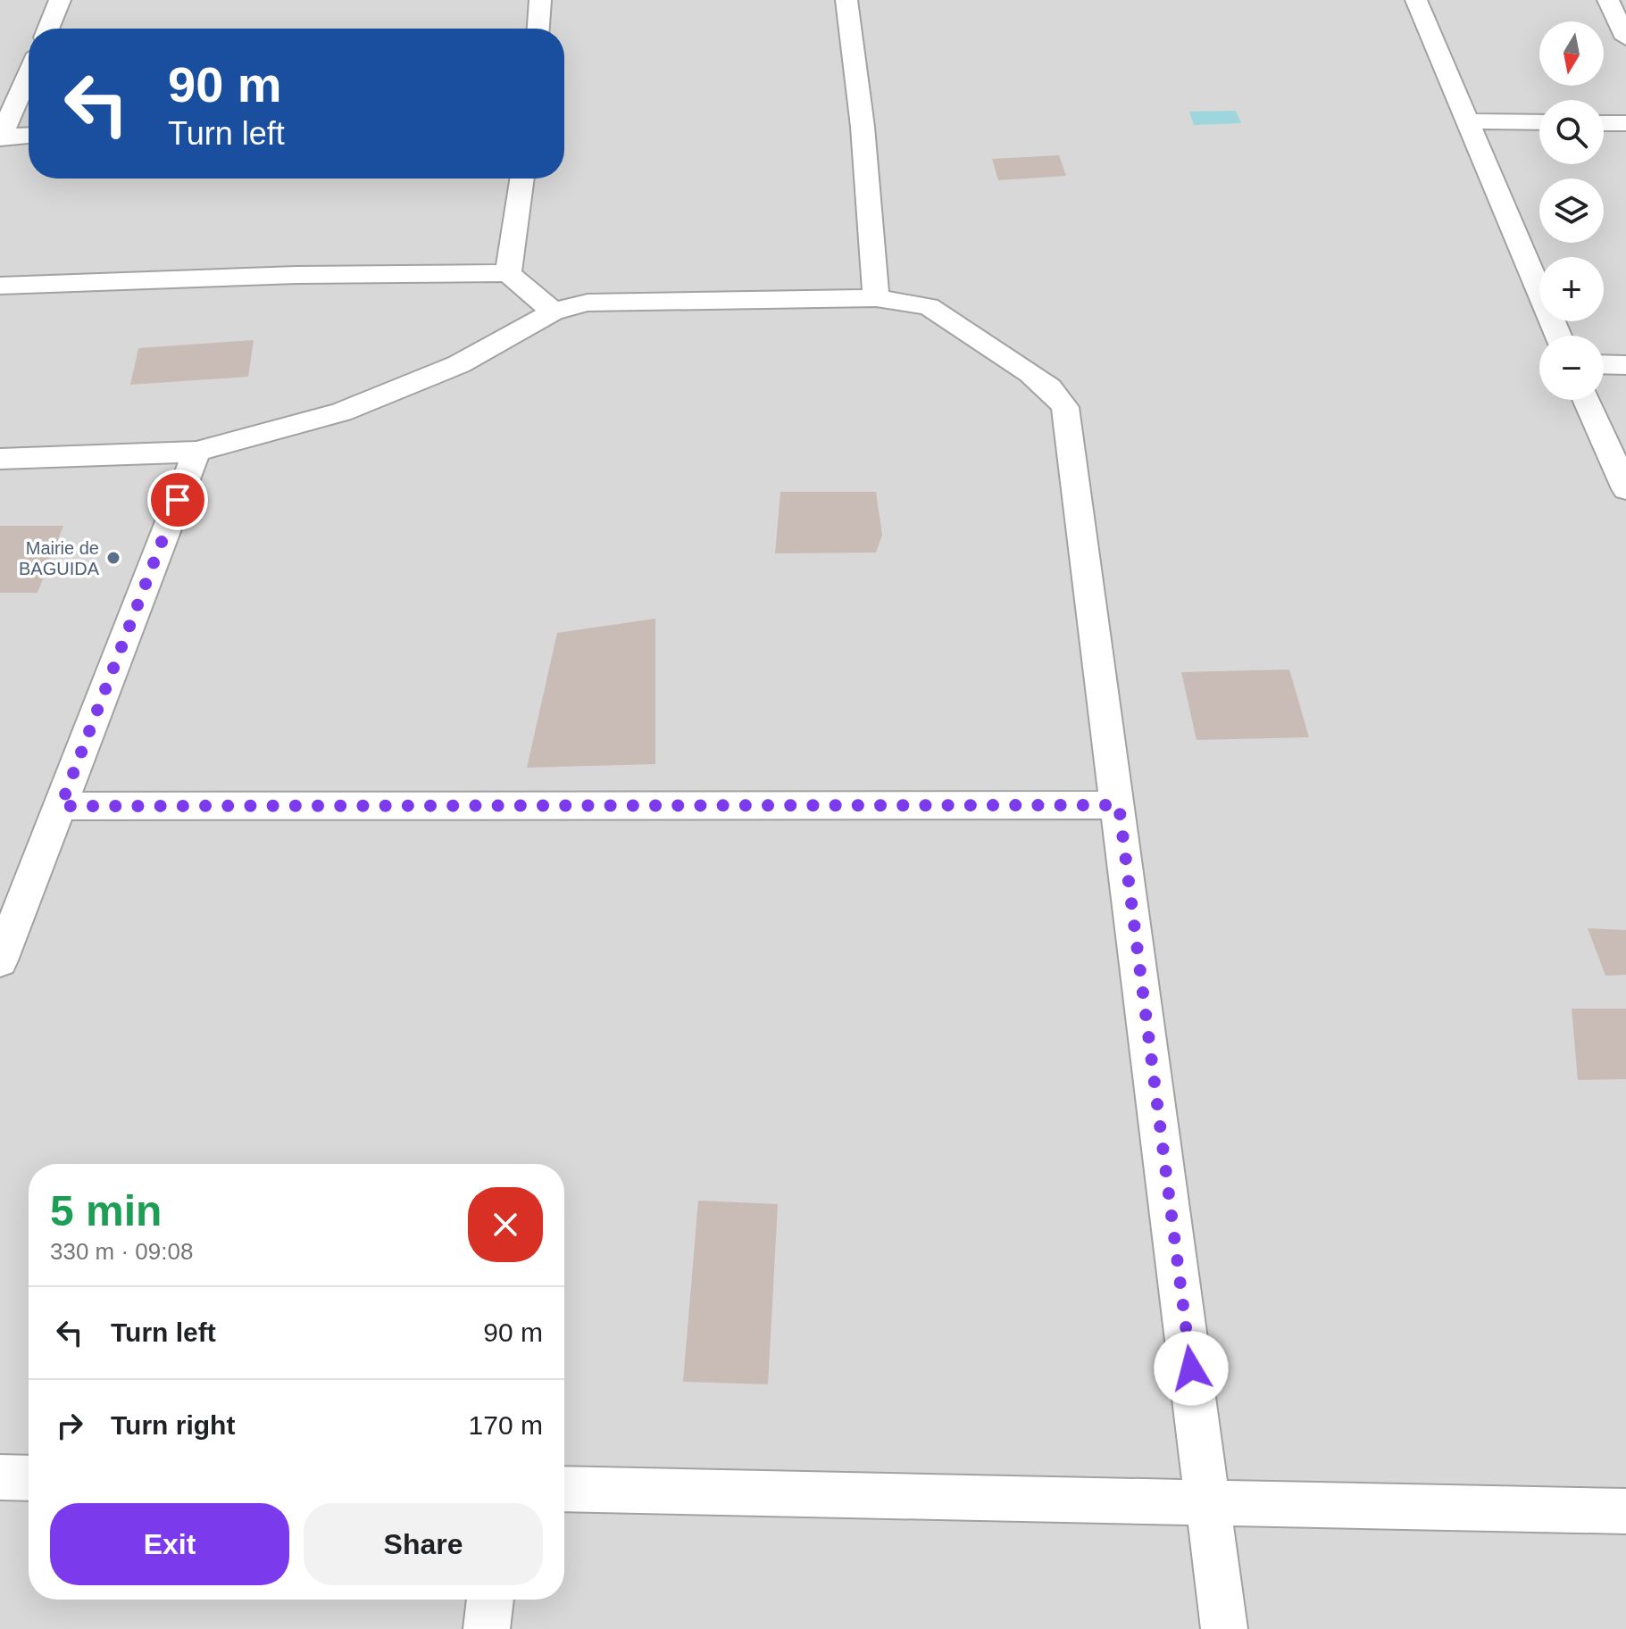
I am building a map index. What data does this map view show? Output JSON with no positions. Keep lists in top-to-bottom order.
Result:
{
  "places": ["Mairie de BAGUIDA"],
  "north": "bottom",
  "page": {
    "map_buttons": ["+", "−"],
    "turn": ["90 m", "Turn left"],
    "heading": ["5 min", "330 m · 09:08"],
    "list": [
      {
        "name": "Turn left",
        "value": "90 m"
      },
      {
        "name": "Turn right",
        "value": "170 m"
      }
    ],
    "buttons": ["Exit", "Share"]
  }
}
